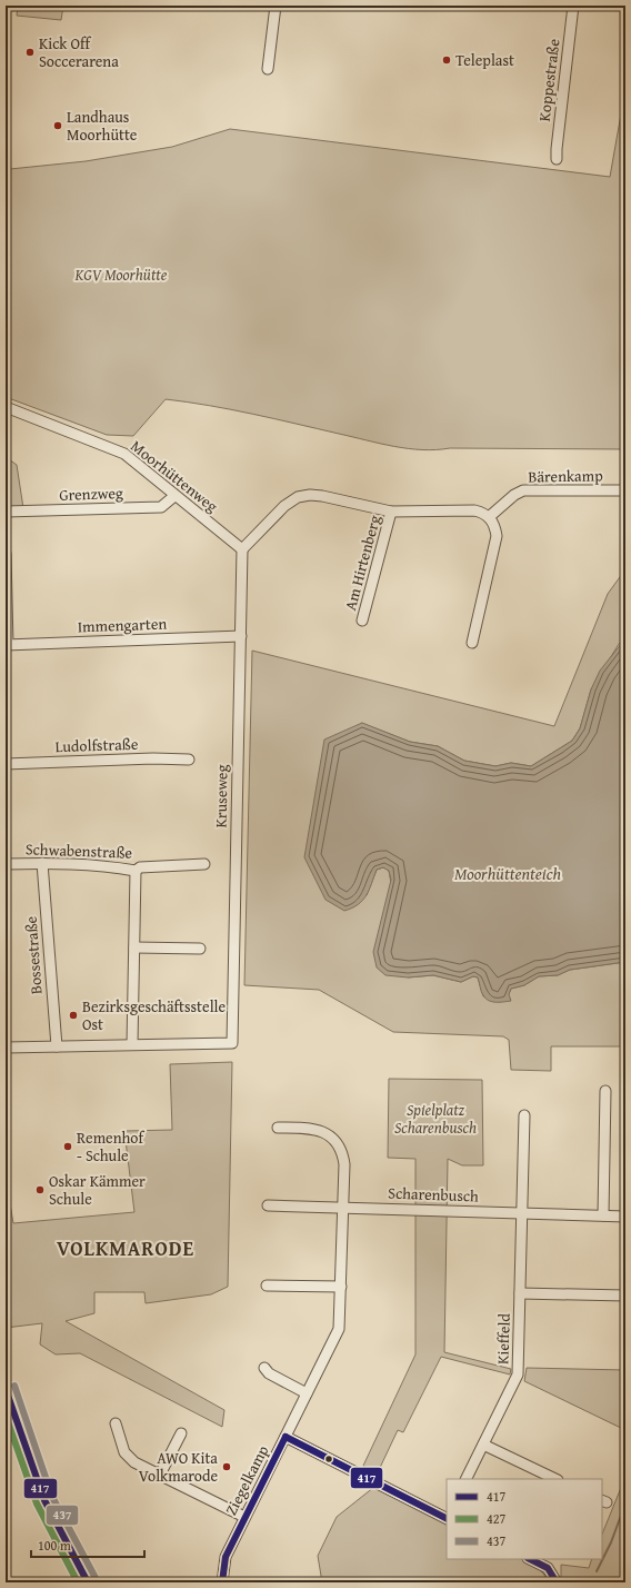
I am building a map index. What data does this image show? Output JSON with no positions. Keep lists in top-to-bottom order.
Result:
{
  "streets": {
    "street": [
      "Koppestraße",
      "Moorhüttenweg",
      "Bärenkamp",
      "Grenzweg",
      "Am Hirtenberg",
      "Immengarten",
      "Ludolfstraße",
      "Kruseweg",
      "Schwabenstraße",
      "Bossestraße",
      "Scharenbusch",
      "Kieffeld",
      "Ziegelkamp"
    ]
  },
  "crossings": [
    ["Moorhüttenweg", "Grenzweg"],
    ["Moorhüttenweg", "Kruseweg"],
    ["Immengarten", "Kruseweg"],
    ["Schwabenstraße", "Bossestraße"],
    ["Scharenbusch", "Kieffeld"],
    ["Scharenbusch", "Ziegelkamp"]
  ],
  "districts": ["VOLKMARODE"],
  "water": ["Moorhüttenteich"],
  "parks": ["KGV Moorhütte", "Spielplatz Scharenbusch"],
  "places": [
    "Kick Off Soccerarena",
    "Teleplast",
    "Landhaus Moorhütte",
    "Bezirksgeschäftsstelle Ost",
    "Remenhof - Schule",
    "Oskar Kämmer Schule",
    "AWO Kita Volkmarode"
  ],
  "lines": ["transit line 437", "transit line 417", "transit line 427"],
  "legend": ["417", "427", "437"],
  "scale_bar": "100 m"
}
